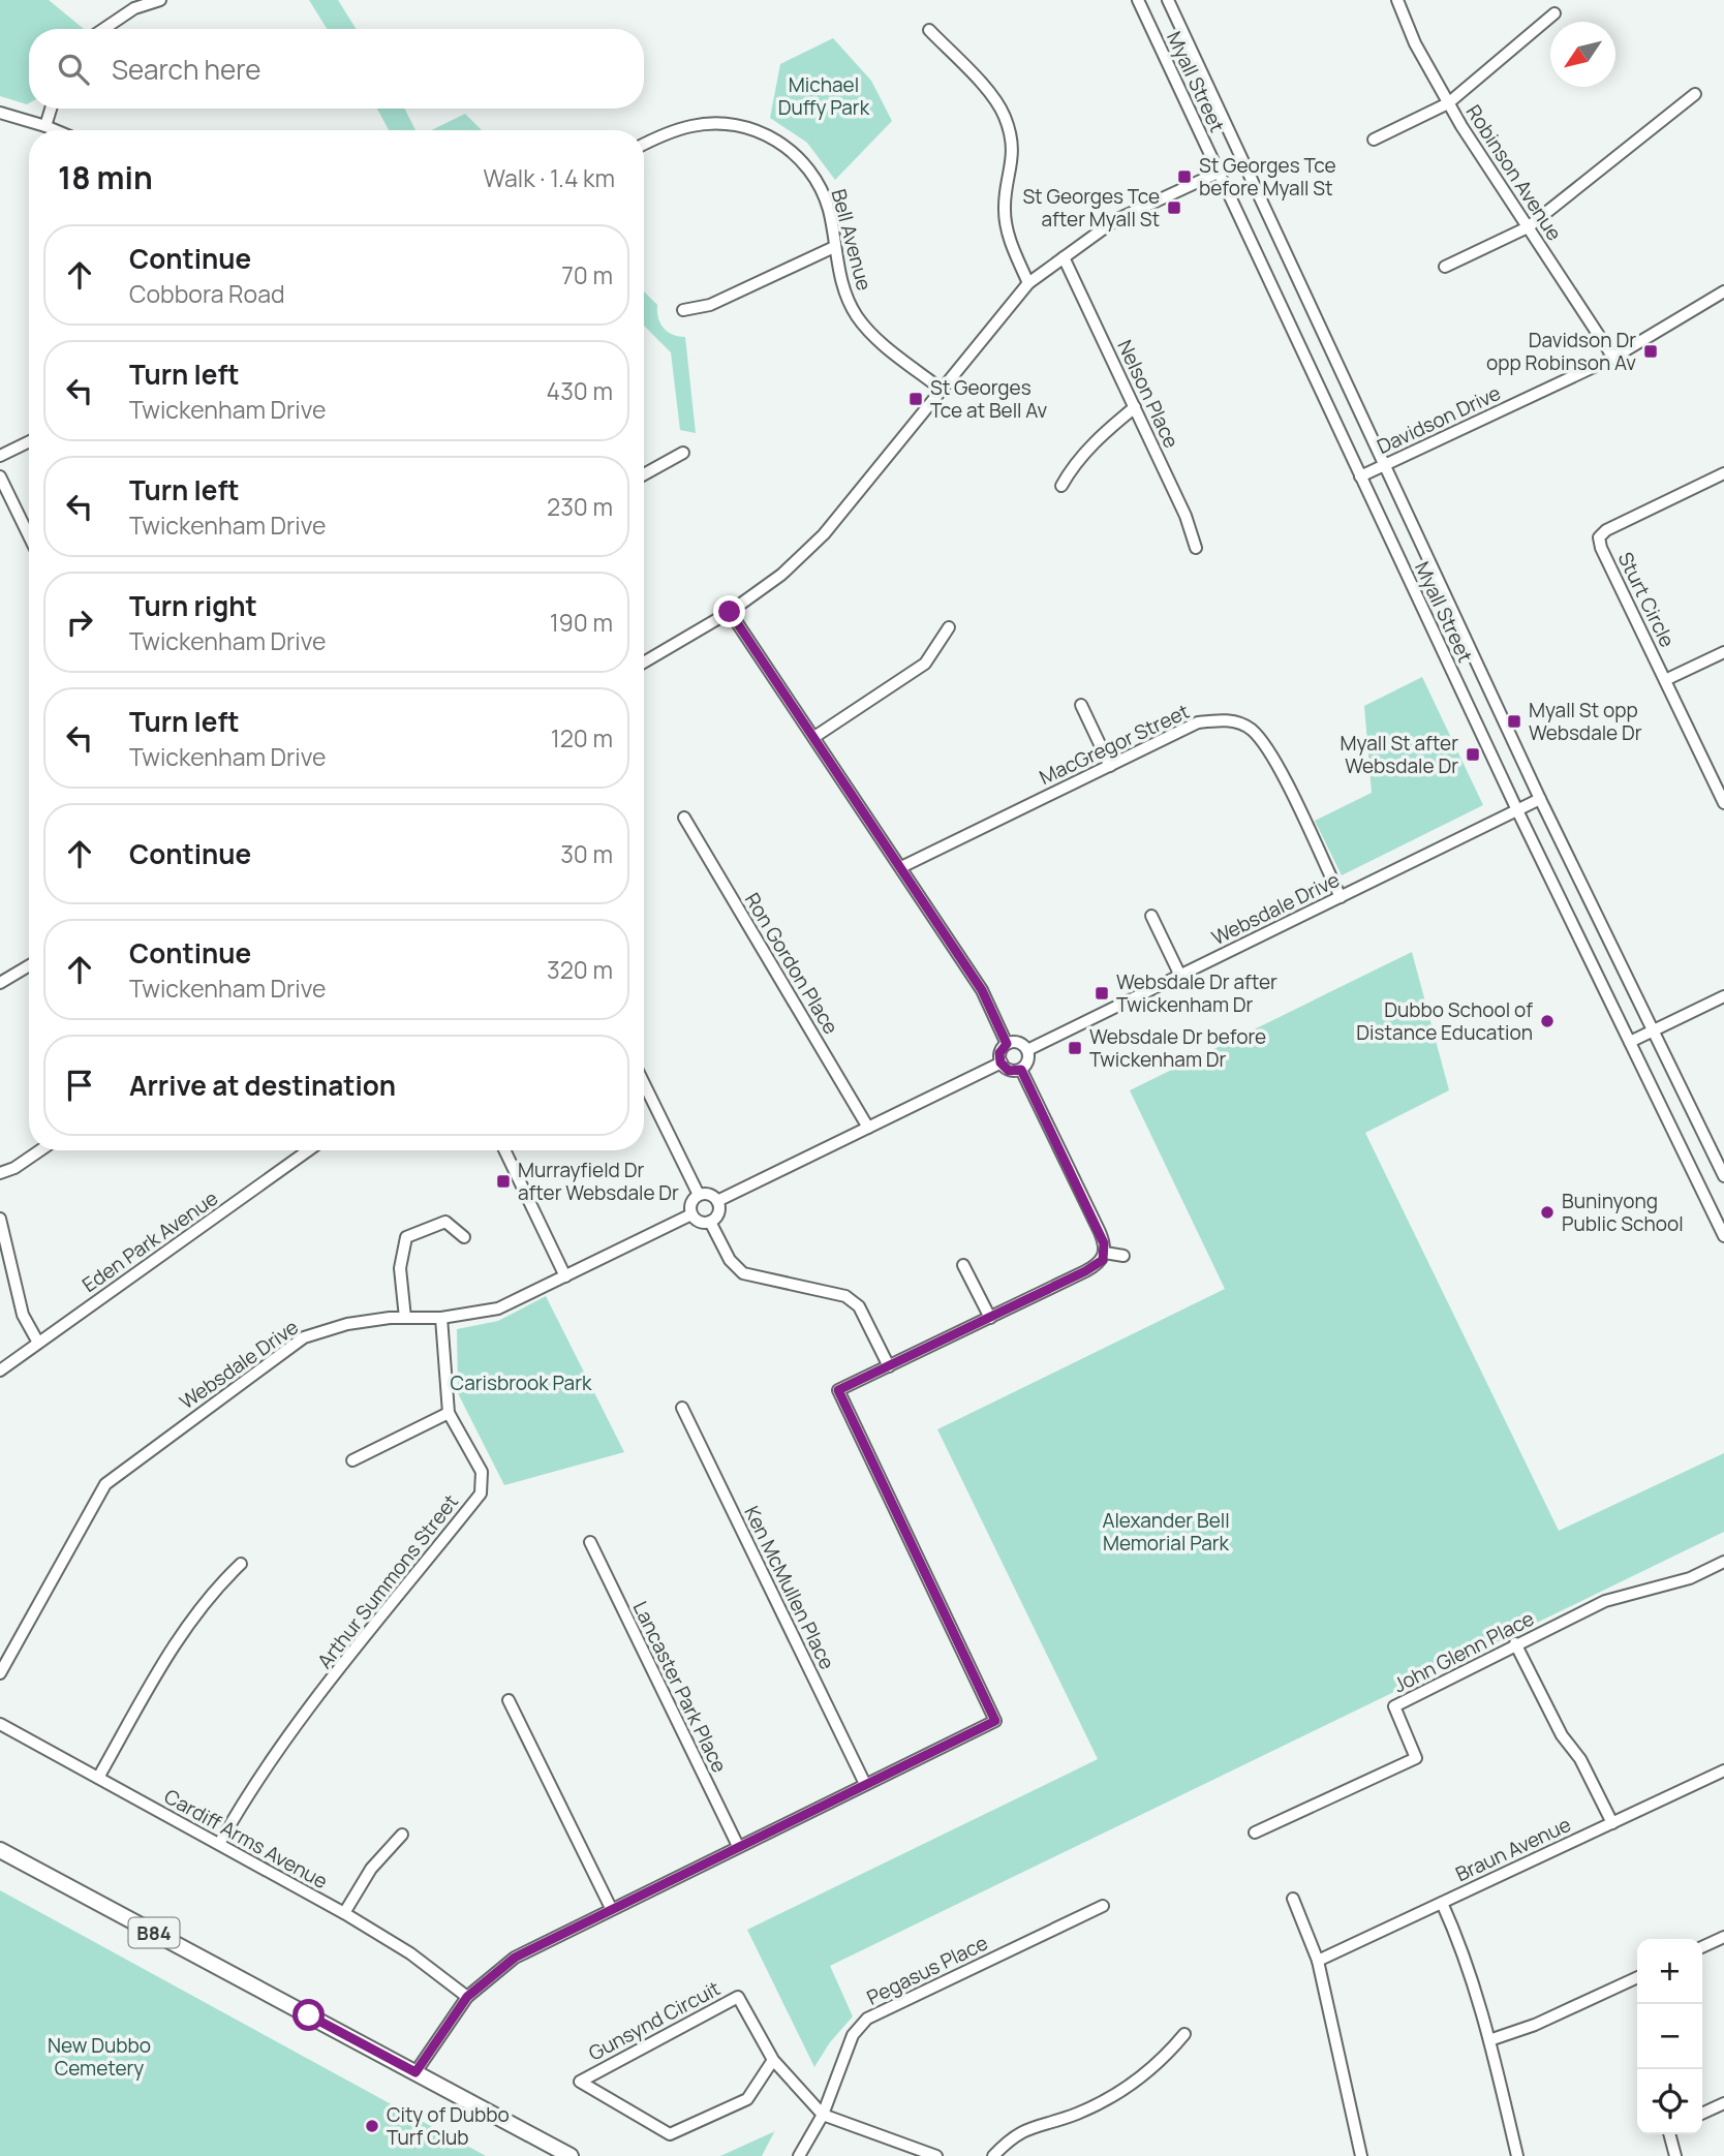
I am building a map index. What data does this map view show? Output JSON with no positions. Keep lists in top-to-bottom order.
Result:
{
  "streets": {
    "main road": ["B84"],
    "street": [
      "Myall Street",
      "Robinson Avenue",
      "Bell Avenue",
      "Nelson Place",
      "Davidson Drive",
      "Sturt Circle",
      "MacGregor Street",
      "Websdale Drive",
      "Ron Gordon Place",
      "Eden Park Avenue",
      "Arthur Summons Street",
      "Ken McMullen Place",
      "John Glenn Place",
      "Lancaster Park Place",
      "Cardiff Arms Avenue",
      "Braun Avenue",
      "Pegasus Place",
      "Gunsynd Circuit"
    ]
  },
  "crossings": [
    ["Myall Street", "Davidson Drive"],
    ["Myall Street", "Websdale Drive"],
    ["Robinson Avenue", "Davidson Drive"],
    ["MacGregor Street", "Websdale Drive"],
    ["Websdale Drive", "Arthur Summons Street"],
    ["Arthur Summons Street", "Cardiff Arms Avenue"],
    ["Pegasus Place", "Gunsynd Circuit"]
  ],
  "parks": [
    "Michael Duffy Park",
    "Carisbrook Park",
    "Alexander Bell Memorial Park",
    "New Dubbo Cemetery"
  ],
  "places": {
    "transit": [
      "St Georges Tce before Myall St",
      "St Georges Tce after Myall St",
      "Davidson Dr opp Robinson Av",
      "St Georges Tce at Bell Av",
      "Myall St opp Websdale Dr",
      "Myall St after Websdale Dr",
      "Websdale Dr after Twickenham Dr",
      "Websdale Dr before Twickenham Dr",
      "Murrayfield Dr after Websdale Dr"
    ],
    "other": ["Dubbo School of Distance Education", "Buninyong Public School", "City of Dubbo Turf Club"]
  },
  "north": "bottom left",
  "page": {
    "search": "Search here",
    "heading": ["18 min", "Walk · 1.4 km"],
    "list": [
      ["Continue", "Cobbora Road", "70 m"],
      ["Turn left", "Twickenham Drive", "430 m"],
      ["Turn left", "Twickenham Drive", "230 m"],
      ["Turn right", "Twickenham Drive", "190 m"],
      ["Turn left", "Twickenham Drive", "120 m"],
      ["Continue", "30 m"],
      ["Continue", "Twickenham Drive", "320 m"],
      "Arrive at destination"
    ],
    "map_buttons": ["+", "−"]
  }
}
